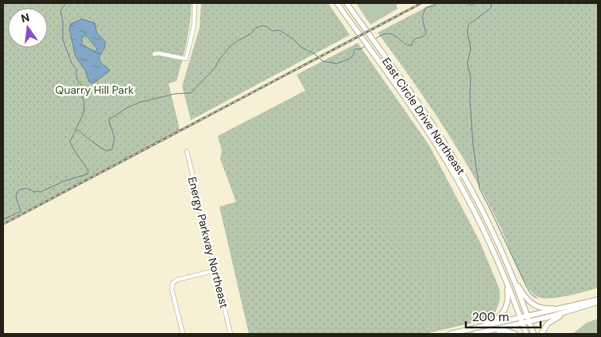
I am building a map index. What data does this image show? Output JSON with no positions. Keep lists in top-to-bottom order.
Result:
{
  "streets": {
    "main road": ["East Circle Drive Northeast"],
    "street": ["Energy Parkway Northeast"]
  },
  "parks": ["Quarry Hill Park"],
  "scale_bar": "200 m",
  "north": "top"
}
